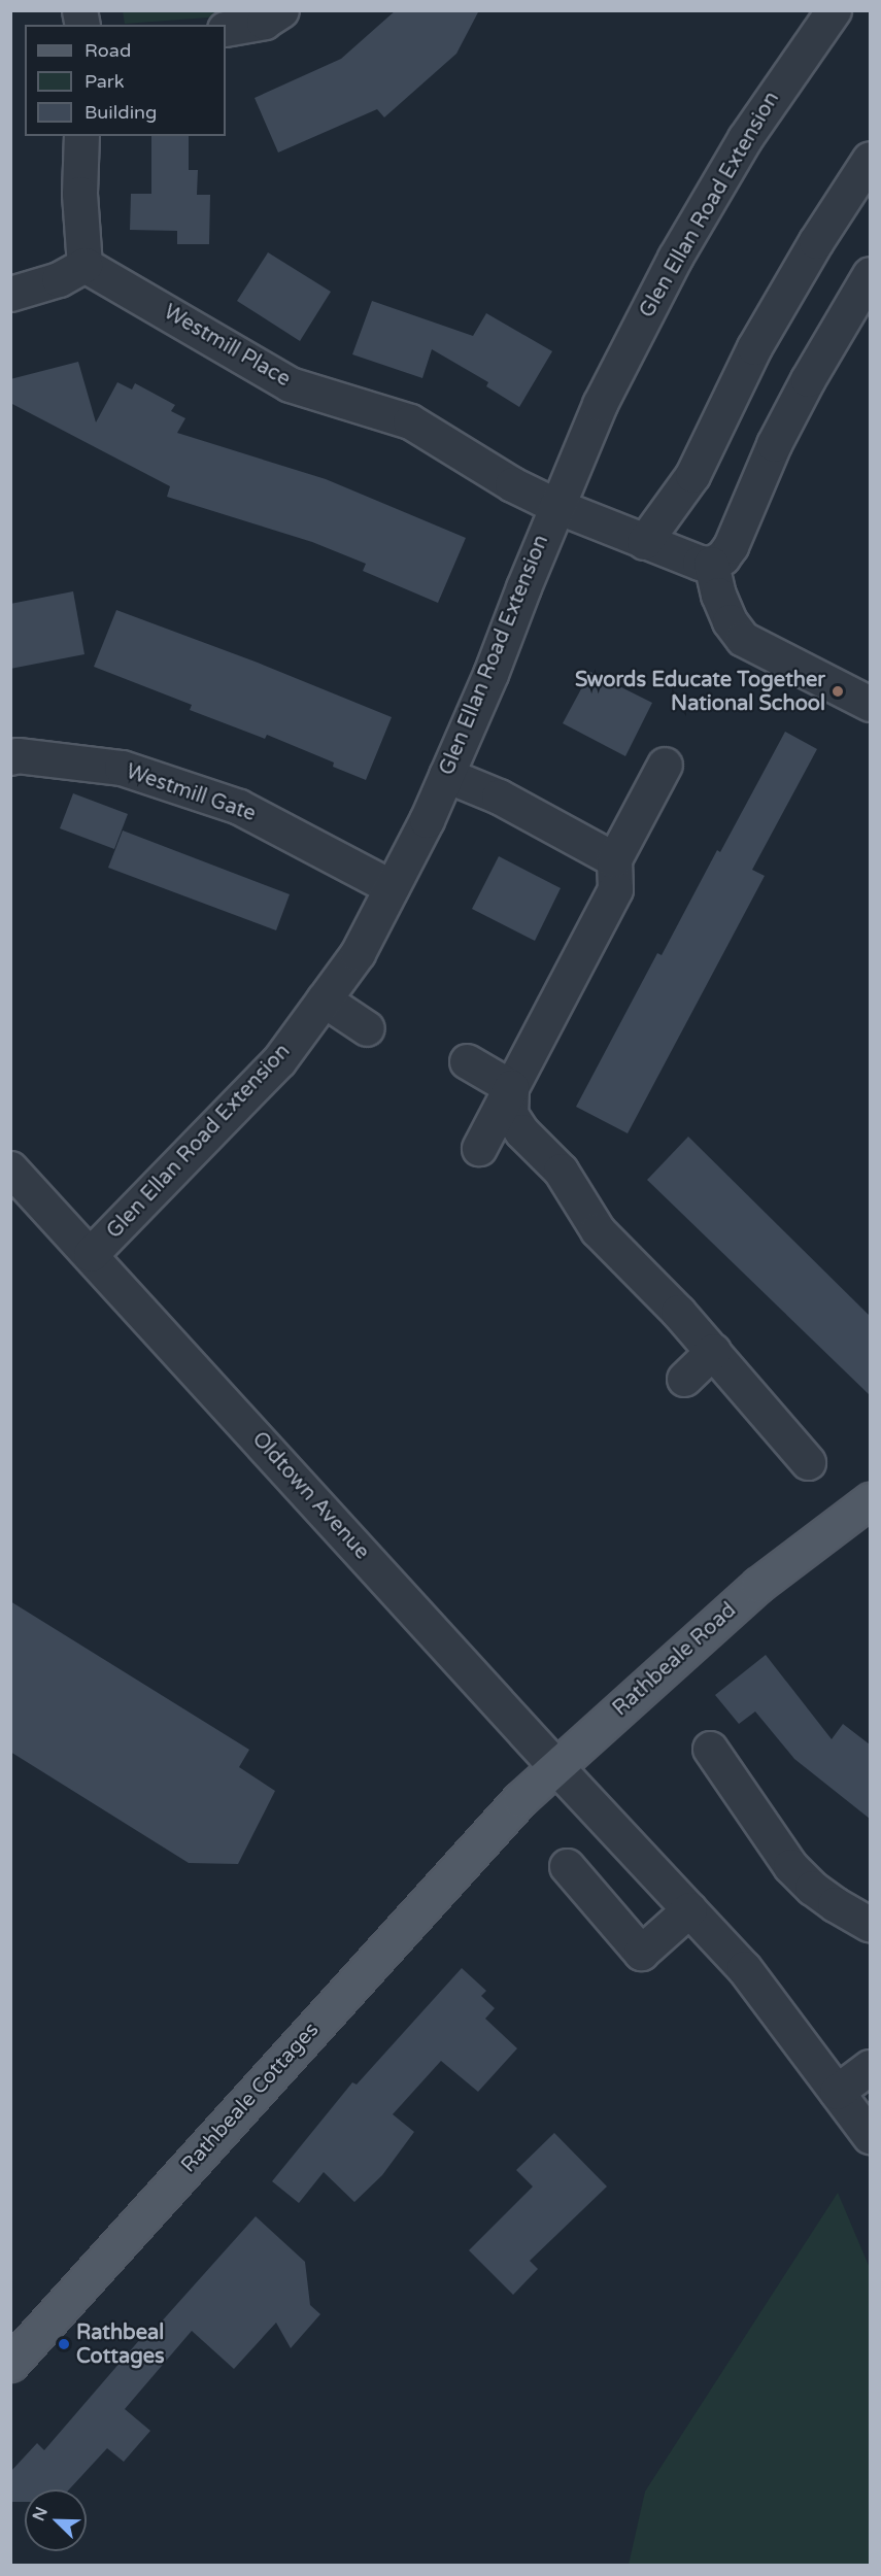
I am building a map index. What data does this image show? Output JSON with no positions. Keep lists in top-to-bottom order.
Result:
{
  "streets": {
    "main road": ["Rathbeale Road", "Rathbeale Cottages"],
    "street": [
      "Glen Ellan Road Extension",
      "Westmill Place",
      "Westmill Gate",
      "Oldtown Avenue"
    ]
  },
  "crossings": [
    ["Glen Ellan Road Extension", "Westmill Place"],
    ["Glen Ellan Road Extension", "Westmill Gate"],
    ["Glen Ellan Road Extension", "Oldtown Avenue"],
    ["Oldtown Avenue", "Rathbeale Road"],
    ["Rathbeale Road", "Rathbeale Cottages"]
  ],
  "places": ["Swords Educate Together National School", "Rathbeal Cottages"],
  "legend": ["Road", "Park", "Building"],
  "north": "top left"
}
